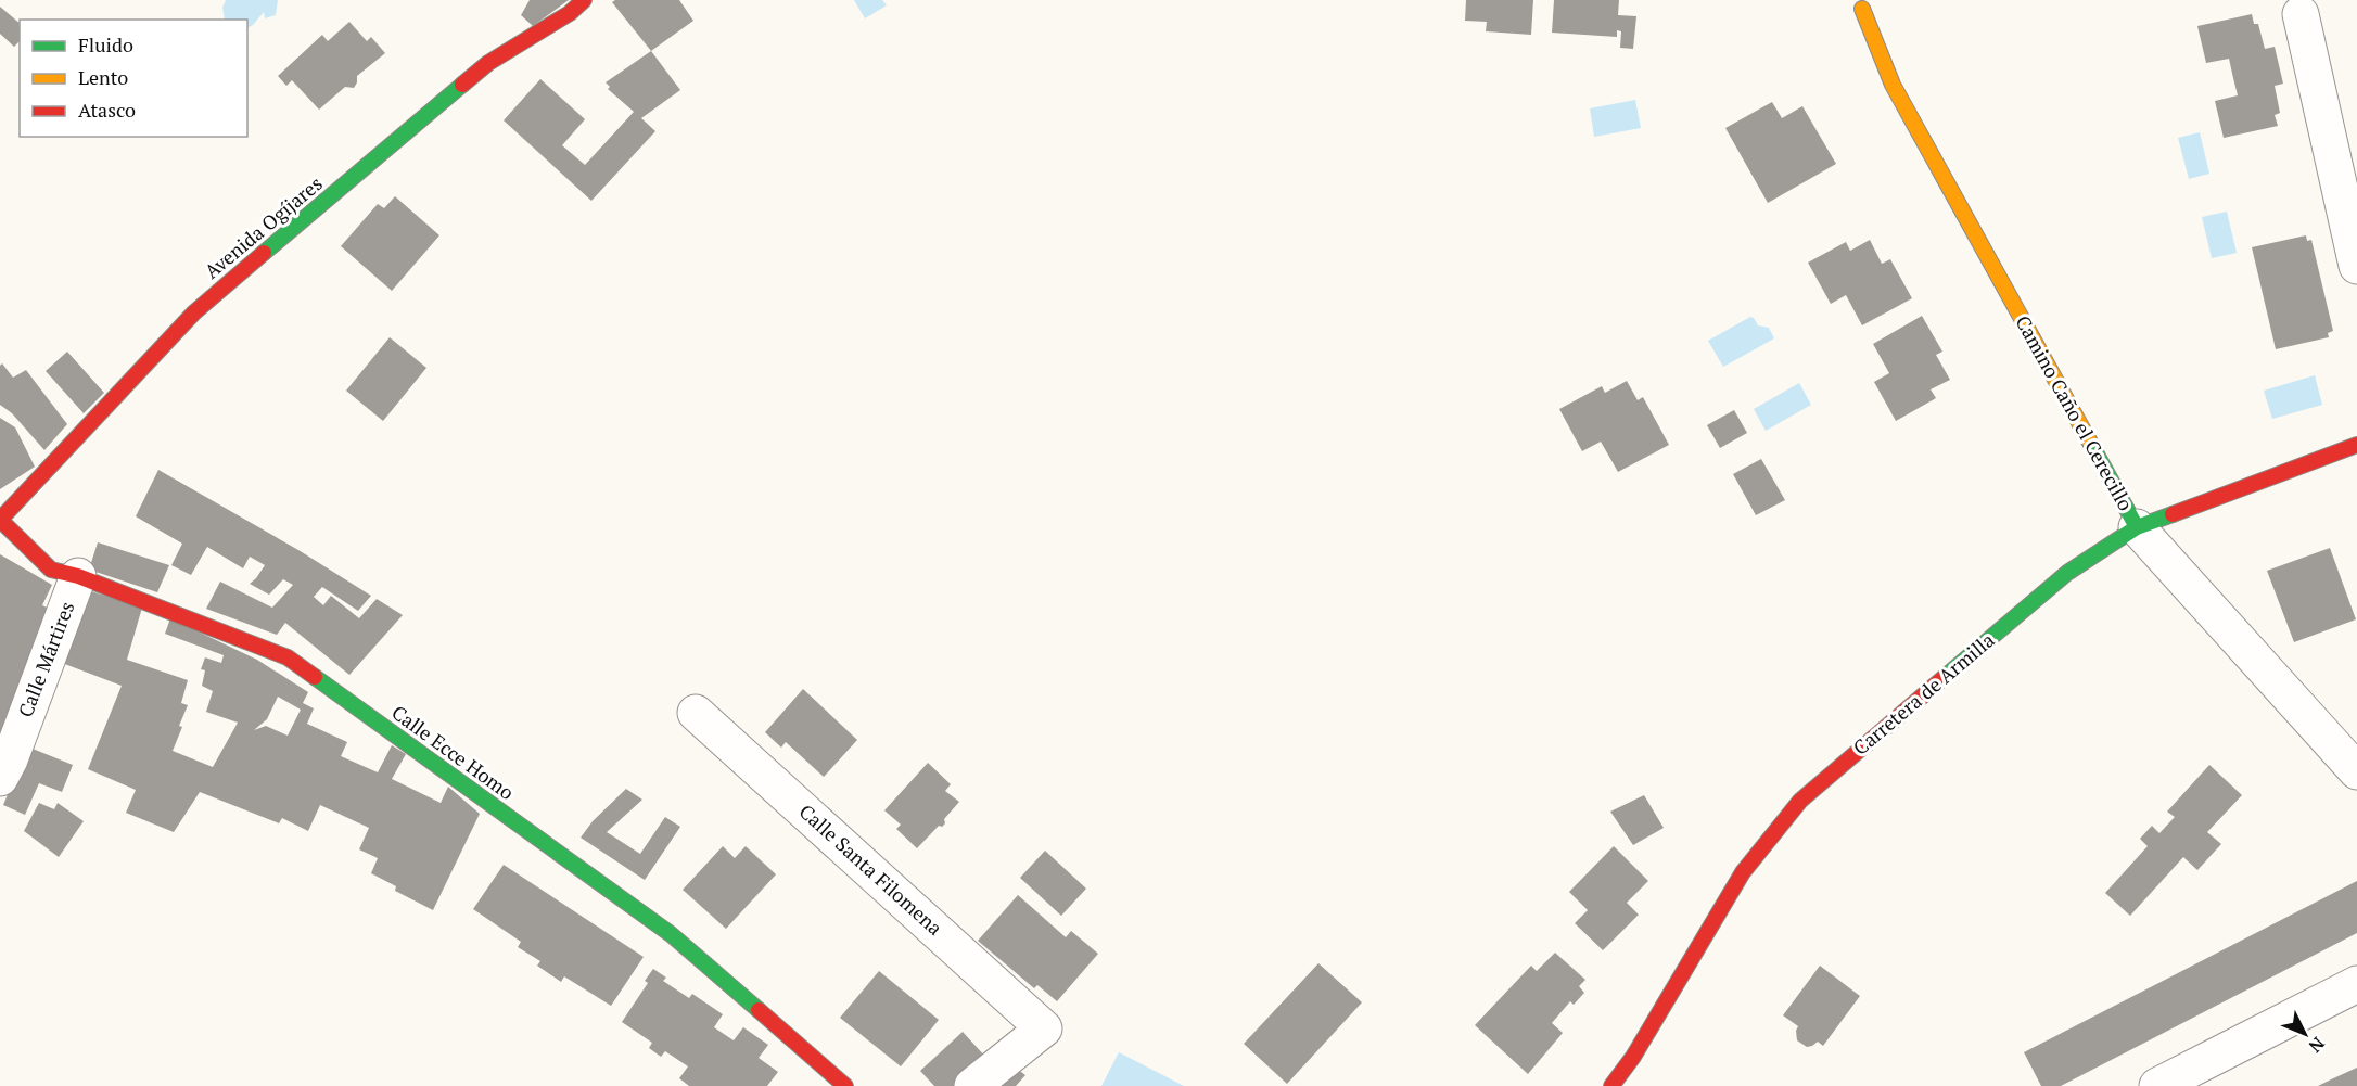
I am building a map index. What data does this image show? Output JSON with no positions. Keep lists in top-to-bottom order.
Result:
{
  "streets": {
    "street": [
      "Avenida Ogíjares",
      "Camino Caño el Cerecillo",
      "Calle Mártires",
      "Carretera de Armilla",
      "Calle Ecce Homo",
      "Calle Santa Filomena"
    ]
  },
  "crossings": [
    ["Avenida Ogíjares", "Calle Ecce Homo"],
    ["Camino Caño el Cerecillo", "Carretera de Armilla"],
    ["Calle Mártires", "Calle Ecce Homo"]
  ],
  "legend": ["Fluido", "Lento", "Atasco"],
  "north": "bottom right"
}
